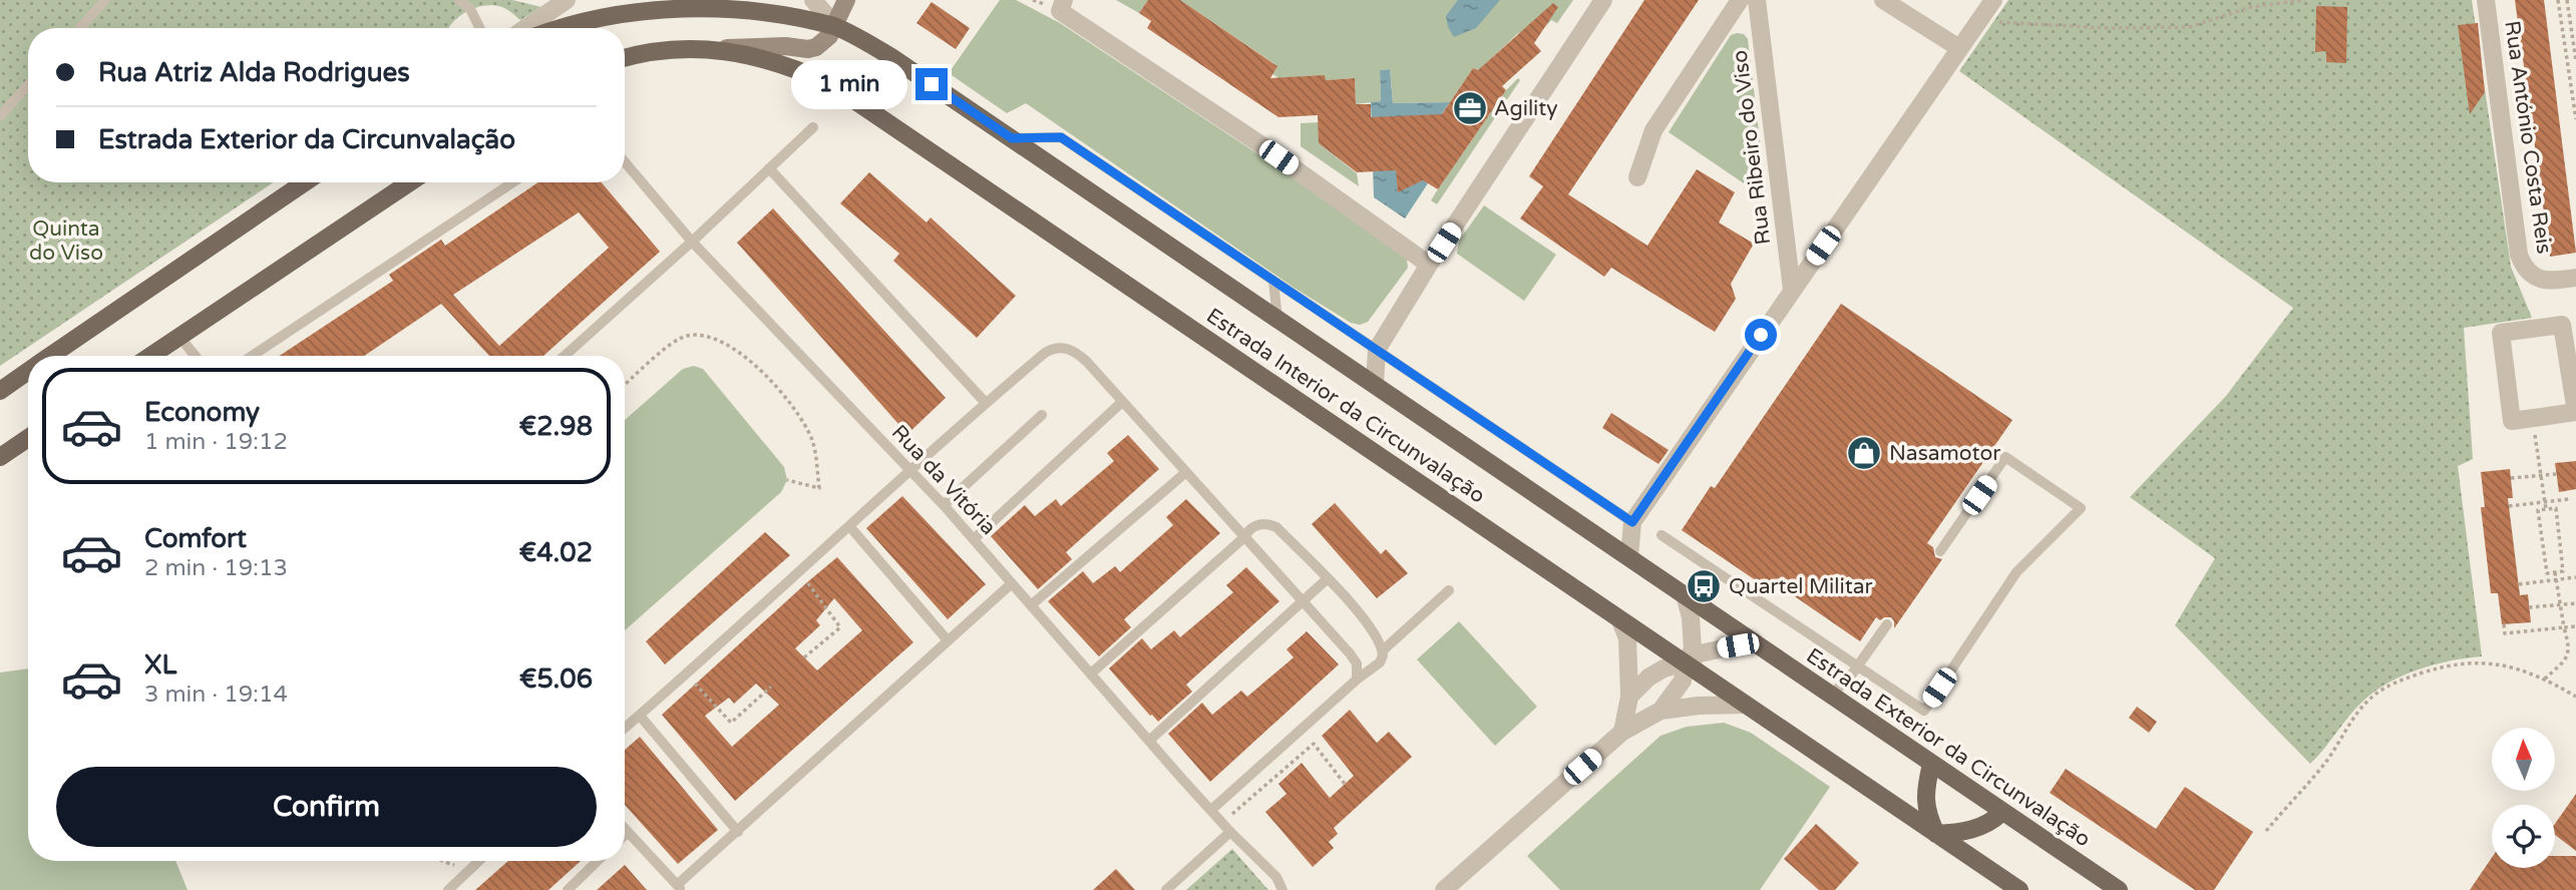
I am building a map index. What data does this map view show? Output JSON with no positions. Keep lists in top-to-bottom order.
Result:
{
  "streets": {
    "main road": ["Estrada Interior da Circunvalação", "Estrada Exterior da Circunvalação"],
    "street": ["Rua António Costa Reis", "Rua Ribeiro do Viso"],
    "lane": ["Rua da Vitória"]
  },
  "parks": ["Quinta do Viso"],
  "places": {
    "office": ["Agility"],
    "shop": ["Nasamotor"],
    "bus stop": ["Quartel Militar"]
  },
  "north": "top",
  "page": {
    "banner": ["Rua Atriz Alda Rodrigues", "Estrada Exterior da Circunvalação"],
    "bubble": "1 min",
    "list": [
      {
        "name": "Economy",
        "note": "1 min · 19:12",
        "value": "€2.98"
      },
      {
        "name": "Comfort",
        "note": "2 min · 19:13",
        "value": "€4.02"
      },
      {
        "name": "XL",
        "note": "3 min · 19:14",
        "value": "€5.06"
      }
    ],
    "buttons": "Confirm"
  }
}
